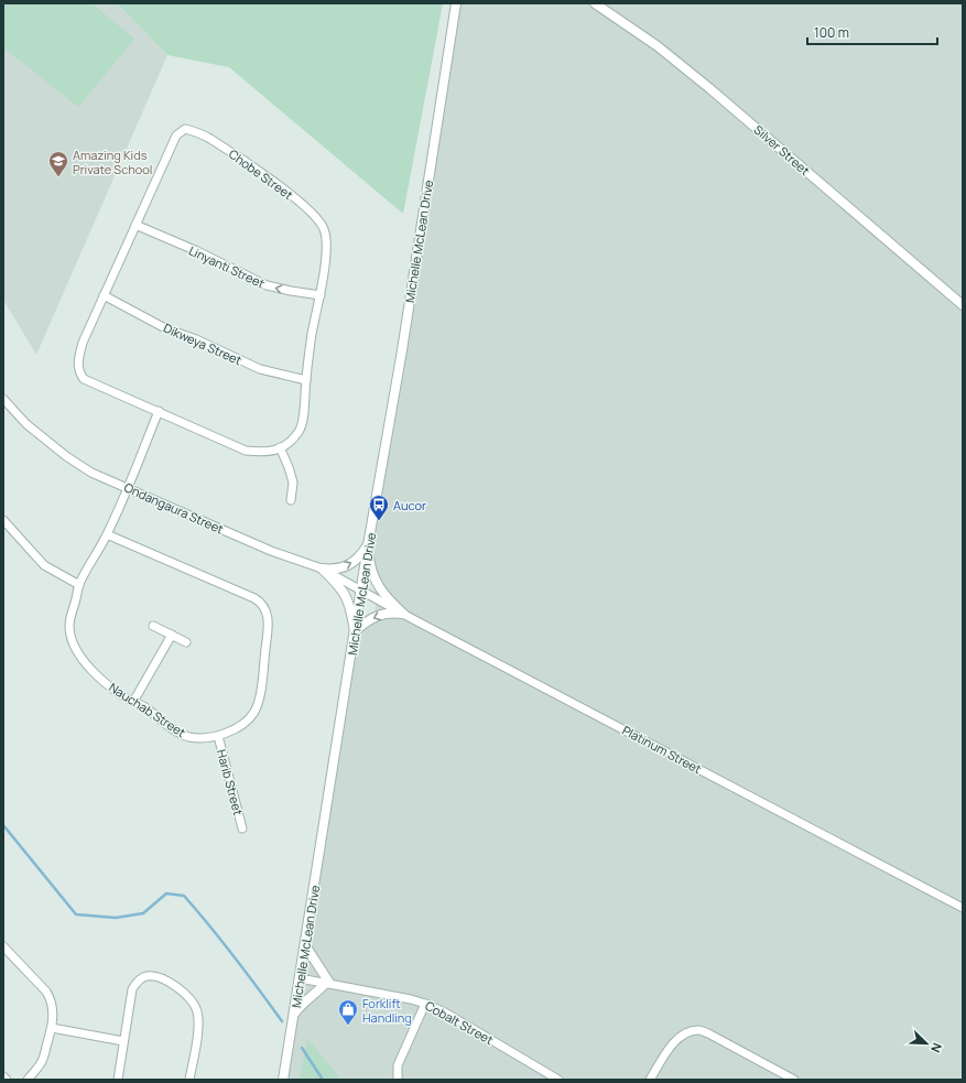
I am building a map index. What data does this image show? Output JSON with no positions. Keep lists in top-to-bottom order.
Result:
{
  "streets": {
    "street": [
      "Silver Street",
      "Chobe Street",
      "Michelle McLean Drive",
      "Linyanti Street",
      "Dikweya Street",
      "Ondangaura Street",
      "Nauchab Street",
      "Platinum Street",
      "Harib Street",
      "Cobalt Street"
    ]
  },
  "crossings": [
    ["Chobe Street", "Linyanti Street"],
    ["Chobe Street", "Dikweya Street"],
    ["Michelle McLean Drive", "Ondangaura Street"],
    ["Michelle McLean Drive", "Platinum Street"],
    ["Michelle McLean Drive", "Cobalt Street"],
    ["Ondangaura Street", "Nauchab Street"],
    ["Ondangaura Street", "Platinum Street"],
    ["Nauchab Street", "Harib Street"]
  ],
  "one_way": ["Linyanti Street"],
  "places": {
    "school or university": ["Amazing Kids Private School"],
    "bus stop": ["Aucor"],
    "shop": ["Forklift Handling"]
  },
  "scale_bar": "100 m",
  "north": "bottom right"
}
